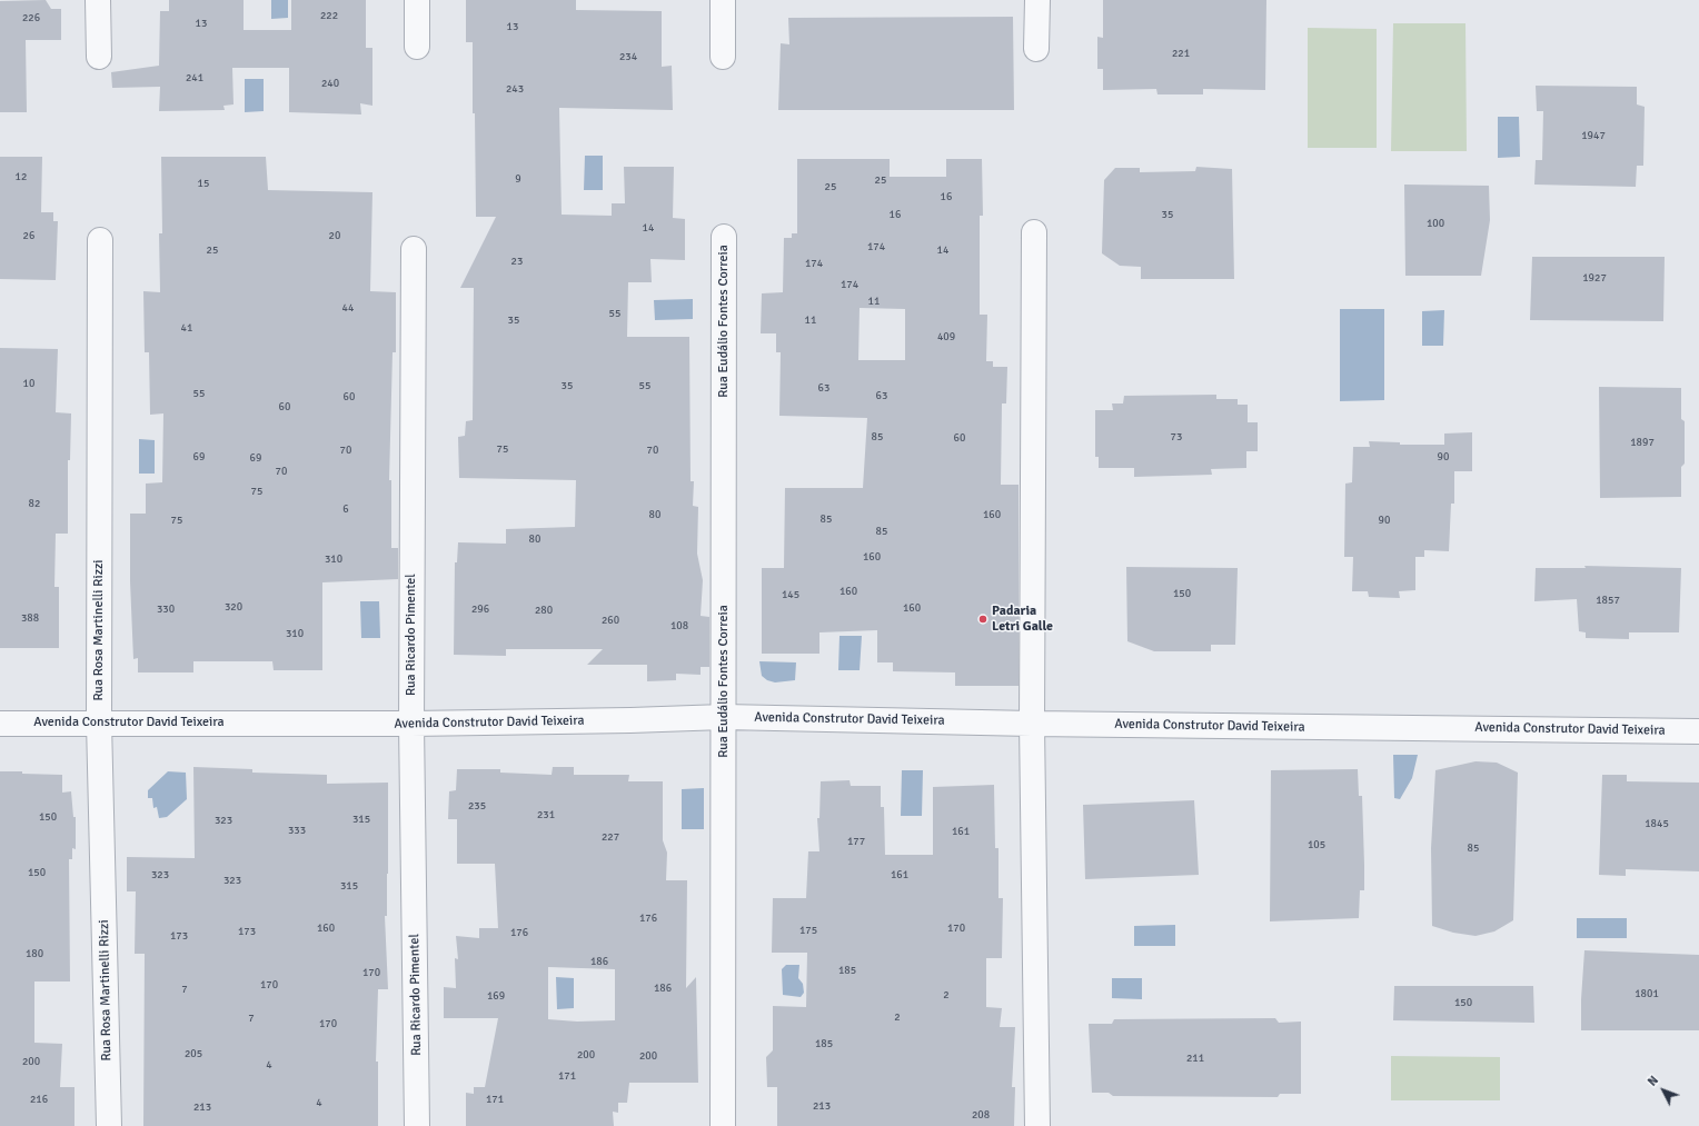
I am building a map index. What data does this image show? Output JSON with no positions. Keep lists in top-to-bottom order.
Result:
{
  "streets": {
    "street": [
      "Rua Eudálio Fontes Correia",
      "Rua Rosa Martinelli Rizzi",
      "Rua Ricardo Pimentel",
      "Avenida Construtor David Teixeira"
    ]
  },
  "crossings": [
    ["Rua Eudálio Fontes Correia", "Avenida Construtor David Teixeira"],
    ["Rua Rosa Martinelli Rizzi", "Avenida Construtor David Teixeira"],
    ["Rua Ricardo Pimentel", "Avenida Construtor David Teixeira"]
  ],
  "places": ["Padaria Letri Galle"],
  "house_numbers": [
    "222",
    "226",
    "13",
    "13",
    "221",
    "234",
    "241",
    "240",
    "243",
    "1947",
    "12",
    "9",
    "25",
    "15",
    "25",
    "16",
    "16",
    "35",
    "100",
    "14",
    "26",
    "20",
    "174",
    "25",
    "14",
    "23",
    "174",
    "1927",
    "174",
    "11",
    "44",
    "55",
    "35",
    "11",
    "41",
    "409",
    "10",
    "35",
    "55",
    "63",
    "55",
    "63",
    "60",
    "60",
    "85",
    "73",
    "60",
    "1897",
    "75",
    "70",
    "70",
    "69",
    "90",
    "69",
    "70",
    "75",
    "82",
    "6",
    "80",
    "160",
    "85",
    "75",
    "90",
    "85",
    "80",
    "160",
    "310",
    "160",
    "150",
    "145",
    "1857",
    "320",
    "160",
    "330",
    "296",
    "280",
    "388",
    "260",
    "108",
    "310",
    "235",
    "231",
    "150",
    "315",
    "323",
    "1845",
    "333",
    "161",
    "227",
    "177",
    "105",
    "85",
    "150",
    "323",
    "161",
    "323",
    "315",
    "176",
    "160",
    "170",
    "175",
    "173",
    "176",
    "173",
    "180",
    "186",
    "185",
    "170",
    "170",
    "186",
    "7",
    "1801",
    "2",
    "169",
    "150",
    "2",
    "7",
    "170",
    "185",
    "205",
    "200",
    "200",
    "211",
    "200",
    "4",
    "171",
    "216",
    "171",
    "4",
    "213",
    "213",
    "208"
  ],
  "north": "top left"
}
